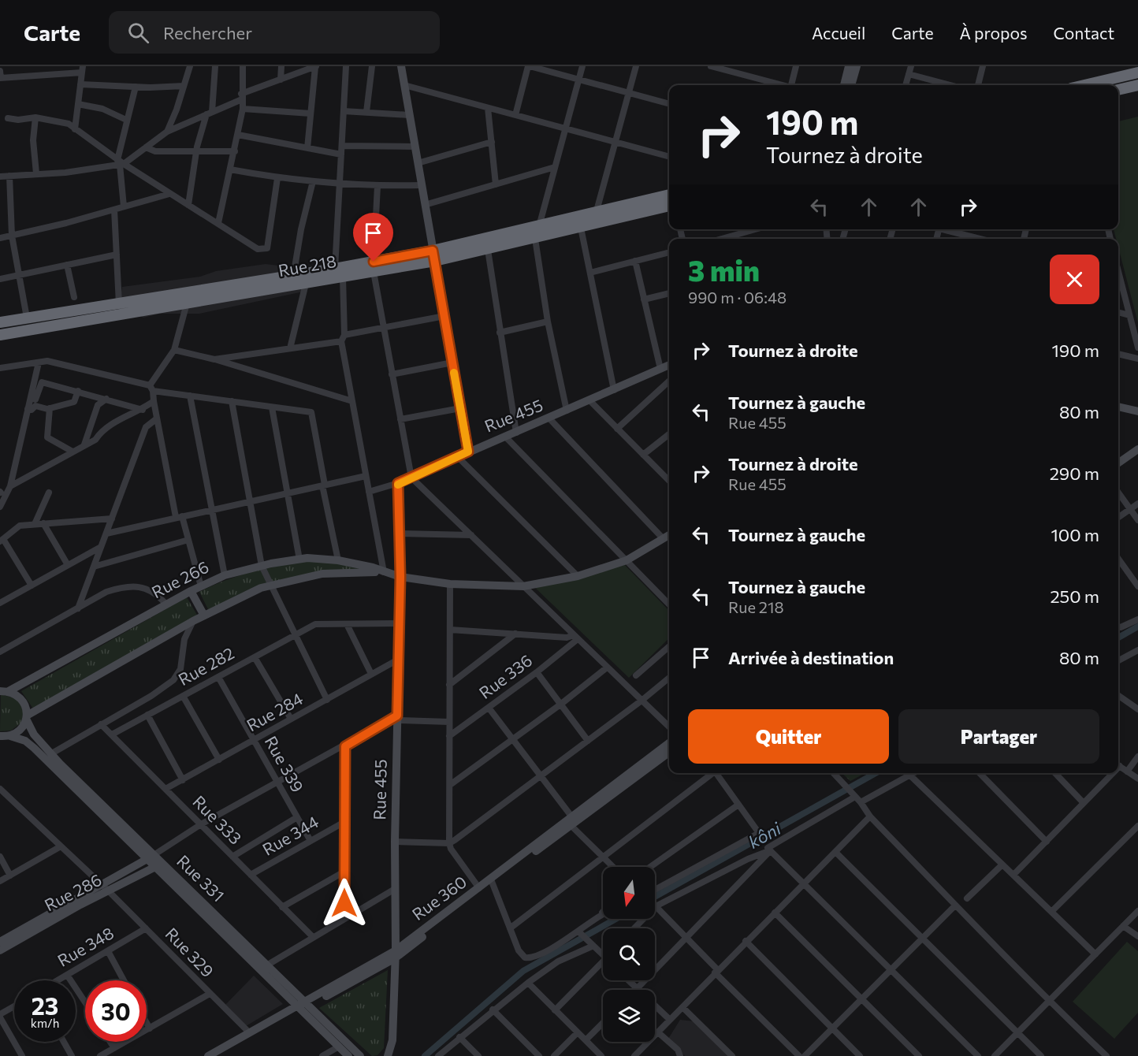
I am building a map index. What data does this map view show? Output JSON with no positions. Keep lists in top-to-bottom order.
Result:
{
  "streets": {
    "highway": ["Rue 218"],
    "street": [
      "Rue 455",
      "Rue 266",
      "Rue 282",
      "Rue 336",
      "Rue 284",
      "Rue 339",
      "Rue 333",
      "Rue 344",
      "Rue 331",
      "Rue 286",
      "Rue 360",
      "Rue 348",
      "Rue 329"
    ]
  },
  "crossings": [
    ["Rue 455", "Rue 266"],
    ["Rue 455", "Rue 284"],
    ["Rue 455", "Rue 360"],
    ["Rue 266", "Rue 331"],
    ["Rue 282", "Rue 339"],
    ["Rue 282", "Rue 333"],
    ["Rue 284", "Rue 339"],
    ["Rue 284", "Rue 333"],
    ["Rue 339", "Rue 344"],
    ["Rue 333", "Rue 344"],
    ["Rue 331", "Rue 286"],
    ["Rue 331", "Rue 360"],
    ["Rue 286", "Rue 329"],
    ["Rue 360", "Rue 329"],
    ["Rue 348", "Rue 329"]
  ],
  "water": ["kôni"],
  "north": "bottom",
  "page": {
    "header": "Carte",
    "search": "Rechercher",
    "nav": [
      "Accueil",
      "Carte",
      "À propos",
      "Contact"
    ],
    "turn": ["190 m", "Tournez à droite"],
    "heading": ["3 min", "990 m · 06:48"],
    "list": [
      {
        "name": "Tournez à droite",
        "value": "190 m"
      },
      {
        "name": "Tournez à gauche",
        "note": "Rue 455",
        "value": "80 m"
      },
      {
        "name": "Tournez à droite",
        "note": "Rue 455",
        "value": "290 m"
      },
      {
        "name": "Tournez à gauche",
        "value": "100 m"
      },
      {
        "name": "Tournez à gauche",
        "note": "Rue 218",
        "value": "250 m"
      },
      {
        "name": "Arrivée à destination",
        "value": "80 m"
      }
    ],
    "buttons": ["Quitter", "Partager"],
    "speed": "23 km/h",
    "limit": "30"
  }
}
